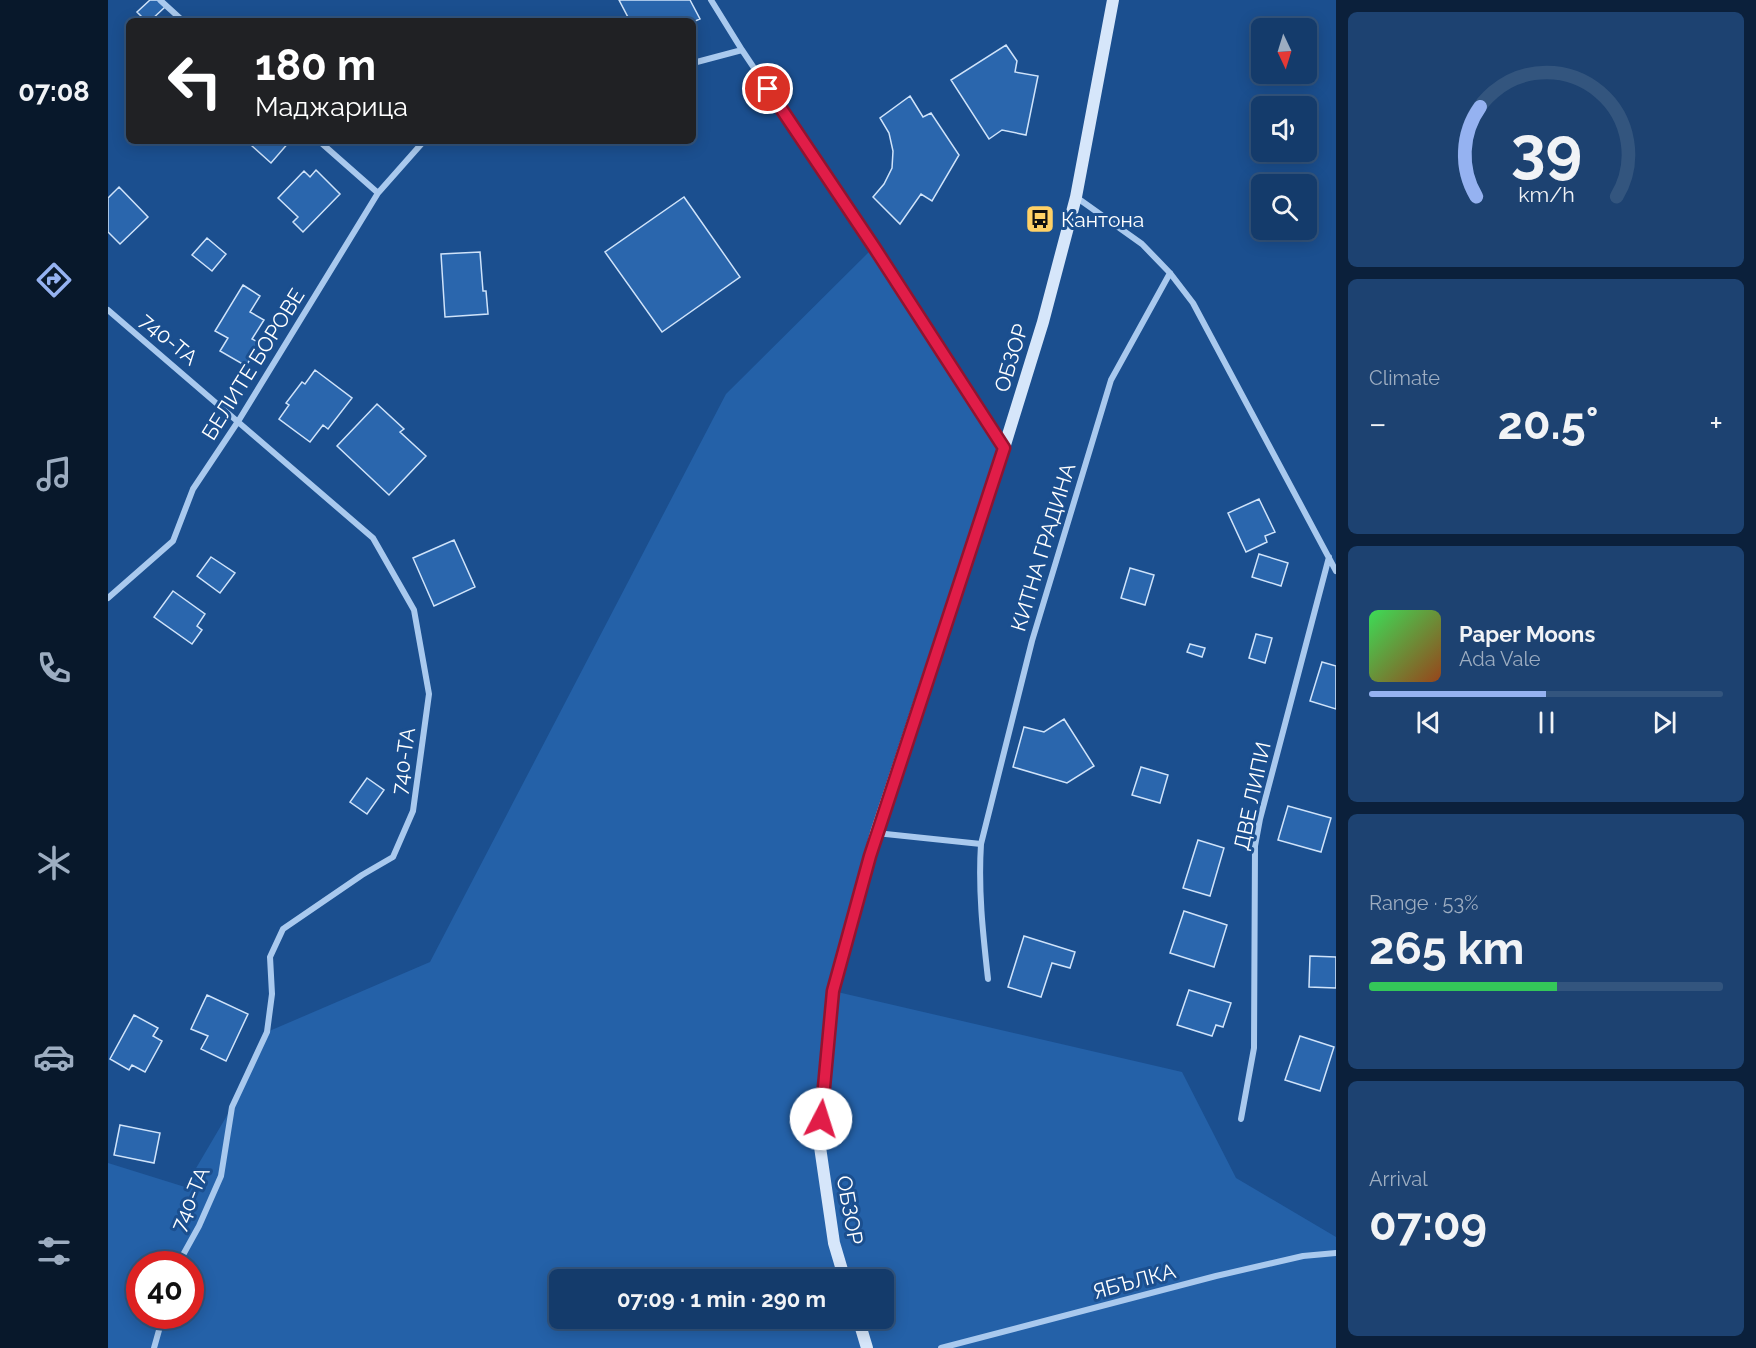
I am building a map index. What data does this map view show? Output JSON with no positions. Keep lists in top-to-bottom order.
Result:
{
  "streets": {
    "street": [
      "740-ТА",
      "ОБЗОР",
      "БЕЛИТЕ БОРОВЕ",
      "КИТНА ГРАДИНА",
      "ДВЕ ЛИПИ",
      "ЯБЪЛКА"
    ]
  },
  "crossings": [
    ["740-ТА", "БЕЛИТЕ БОРОВЕ"]
  ],
  "places": {
    "bus stop": ["Кантона"]
  },
  "north": "bottom",
  "page": {
    "tabs": "07:08",
    "turn": ["180 m", "Маджарица"],
    "tile": [
      "Climate",
      ["Range · 53%", "265 km"],
      ["Arrival", "07:09"]
    ],
    "heat": ["−", "20.5°", "+"],
    "song": ["Paper Moons", "Ada Vale"],
    "limit": "40",
    "trip": "07:09 · 1 min · 290 m",
    "gauge": ["39", "km/h"]
  }
}
